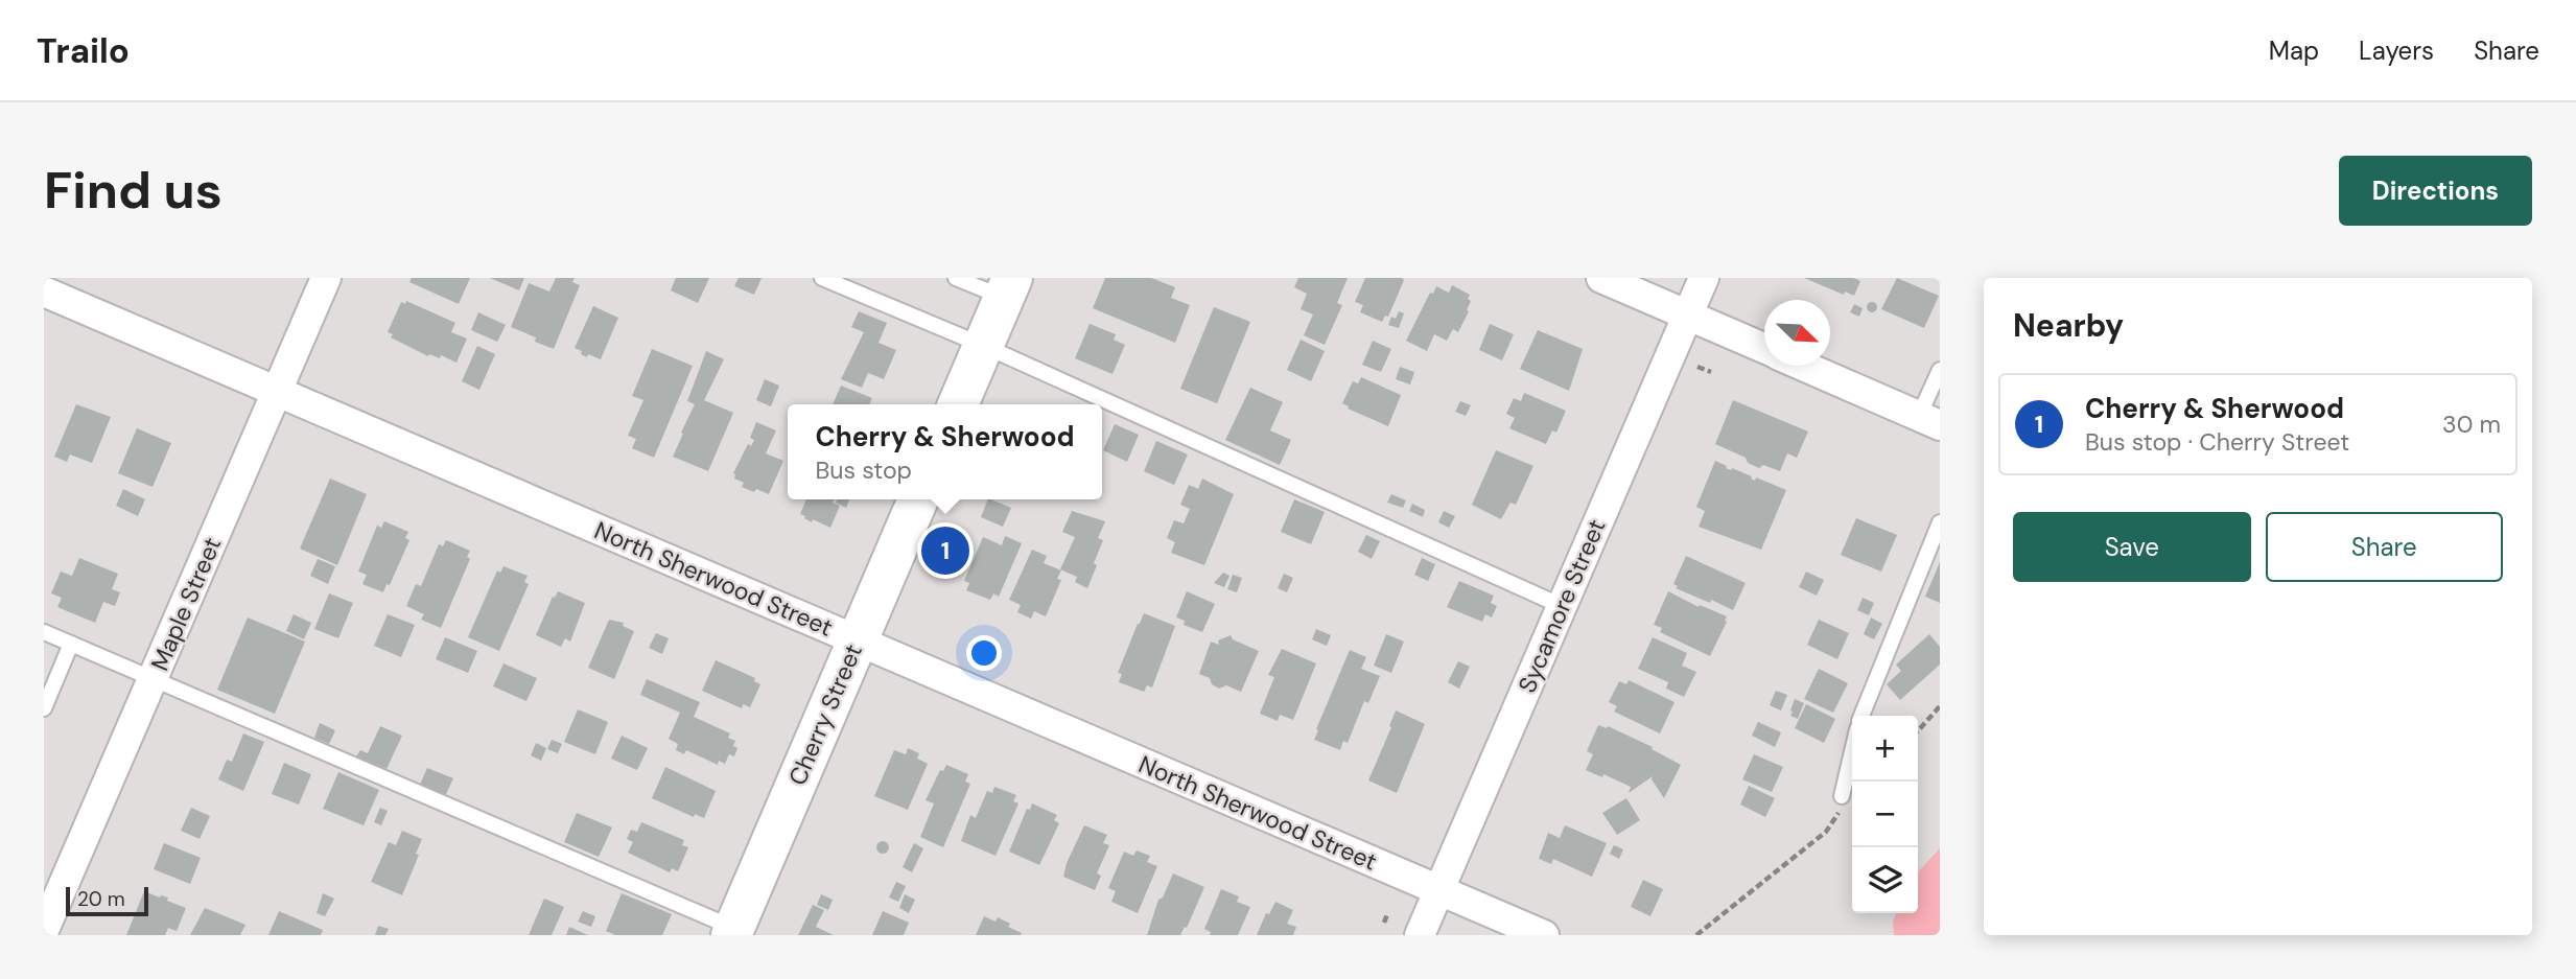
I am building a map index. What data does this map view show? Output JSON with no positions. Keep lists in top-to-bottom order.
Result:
{
  "streets": {
    "street": [
      "North Sherwood Street",
      "Maple Street",
      "Sycamore Street",
      "Cherry Street"
    ]
  },
  "crossings": [
    ["North Sherwood Street", "Maple Street"],
    ["North Sherwood Street", "Sycamore Street"],
    ["North Sherwood Street", "Cherry Street"]
  ],
  "scale_bar": "20 m",
  "north": "bottom right",
  "page": {
    "header": "Trailo",
    "nav": ["Map", "Layers", "Share"],
    "buttons": [
      "Directions",
      ["Save", "Share"]
    ],
    "title": "Find us",
    "heading": "Nearby",
    "list": [
      {
        "mark": "1",
        "name": "Cherry & Sherwood",
        "note": "Bus stop · Cherry Street",
        "value": "30 m"
      }
    ],
    "popup": ["Cherry & Sherwood", "Bus stop"],
    "pins": "1",
    "map_buttons": ["+", "−"],
    "scale": "20 m"
  }
}
